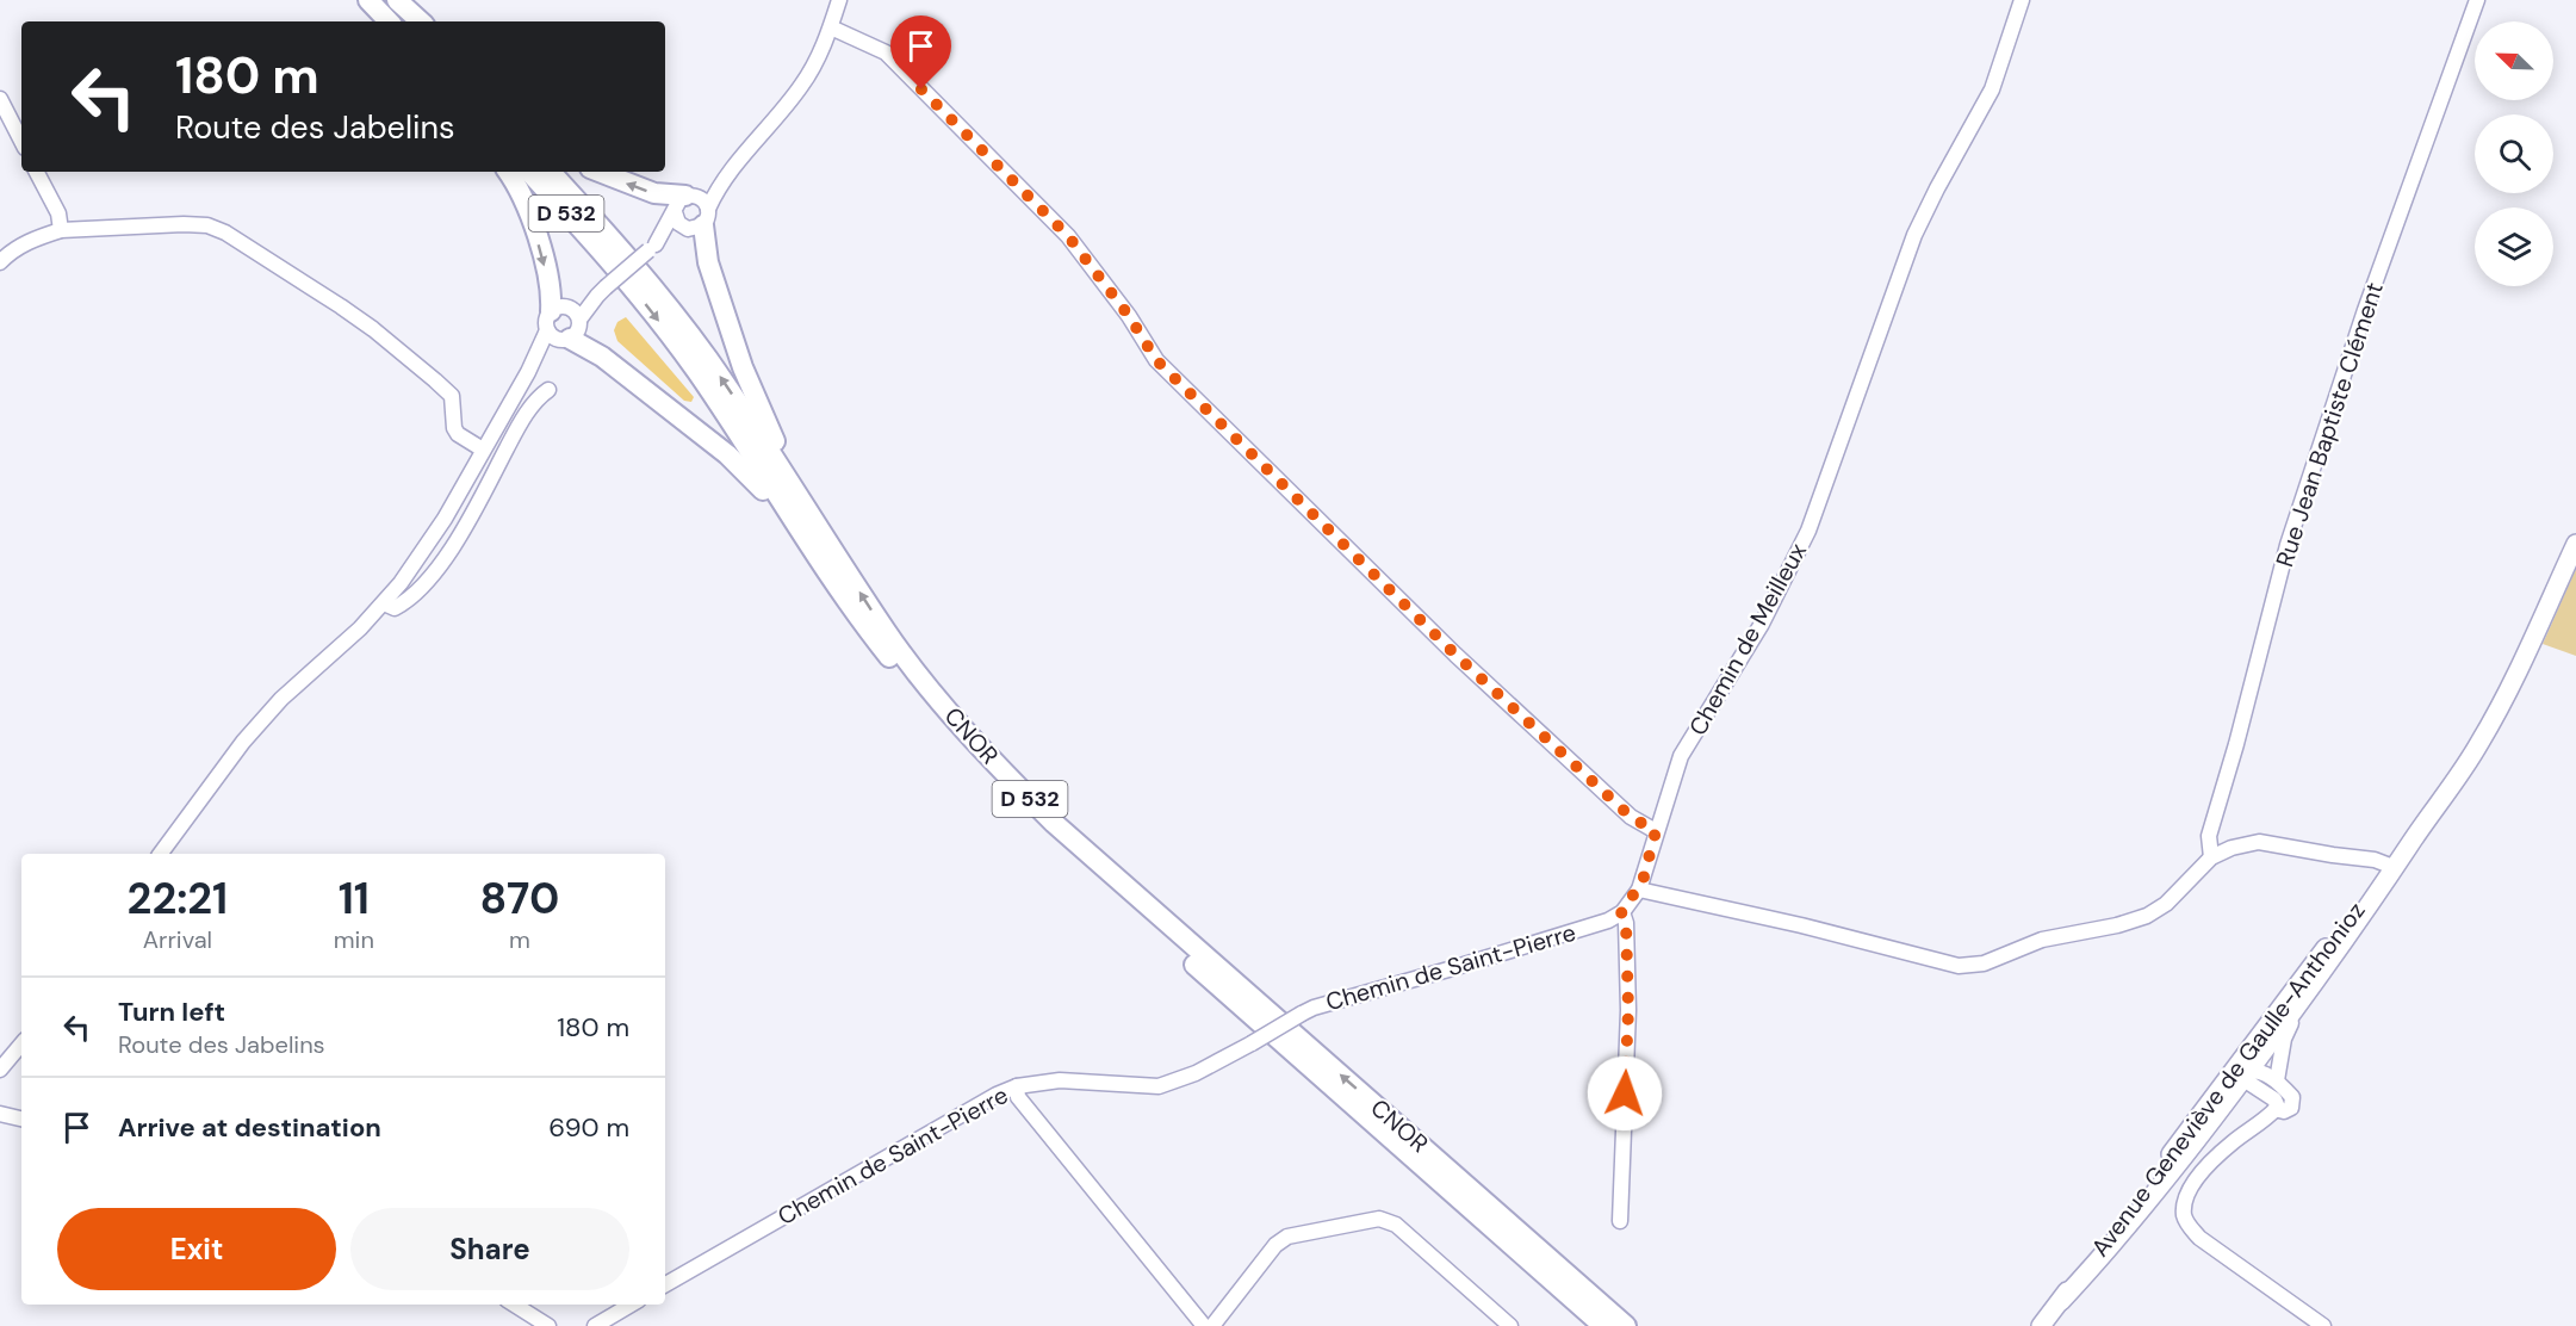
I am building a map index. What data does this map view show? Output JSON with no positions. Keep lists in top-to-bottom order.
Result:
{
  "streets": {
    "highway": ["D 532", "CNOR"],
    "main road": ["Avenue Geneviève de Gaulle-Anthonioz"],
    "street": ["Rue Jean Baptiste Clément", "Chemin de Meilleux", "Chemin de Saint-Pierre"]
  },
  "crossings": [
    ["Chemin de Meilleux", "Chemin de Saint-Pierre"]
  ],
  "north": "top left",
  "page": {
    "turn": ["180 m", "Route des Jabelins"],
    "eta": [
      "22:21",
      "Arrival",
      "11",
      "min",
      "870",
      "m"
    ],
    "list": [
      {
        "name": "Turn left",
        "note": "Route des Jabelins",
        "value": "180 m"
      },
      {
        "name": "Arrive at destination",
        "value": "690 m"
      }
    ],
    "buttons": ["Exit", "Share"]
  }
}
